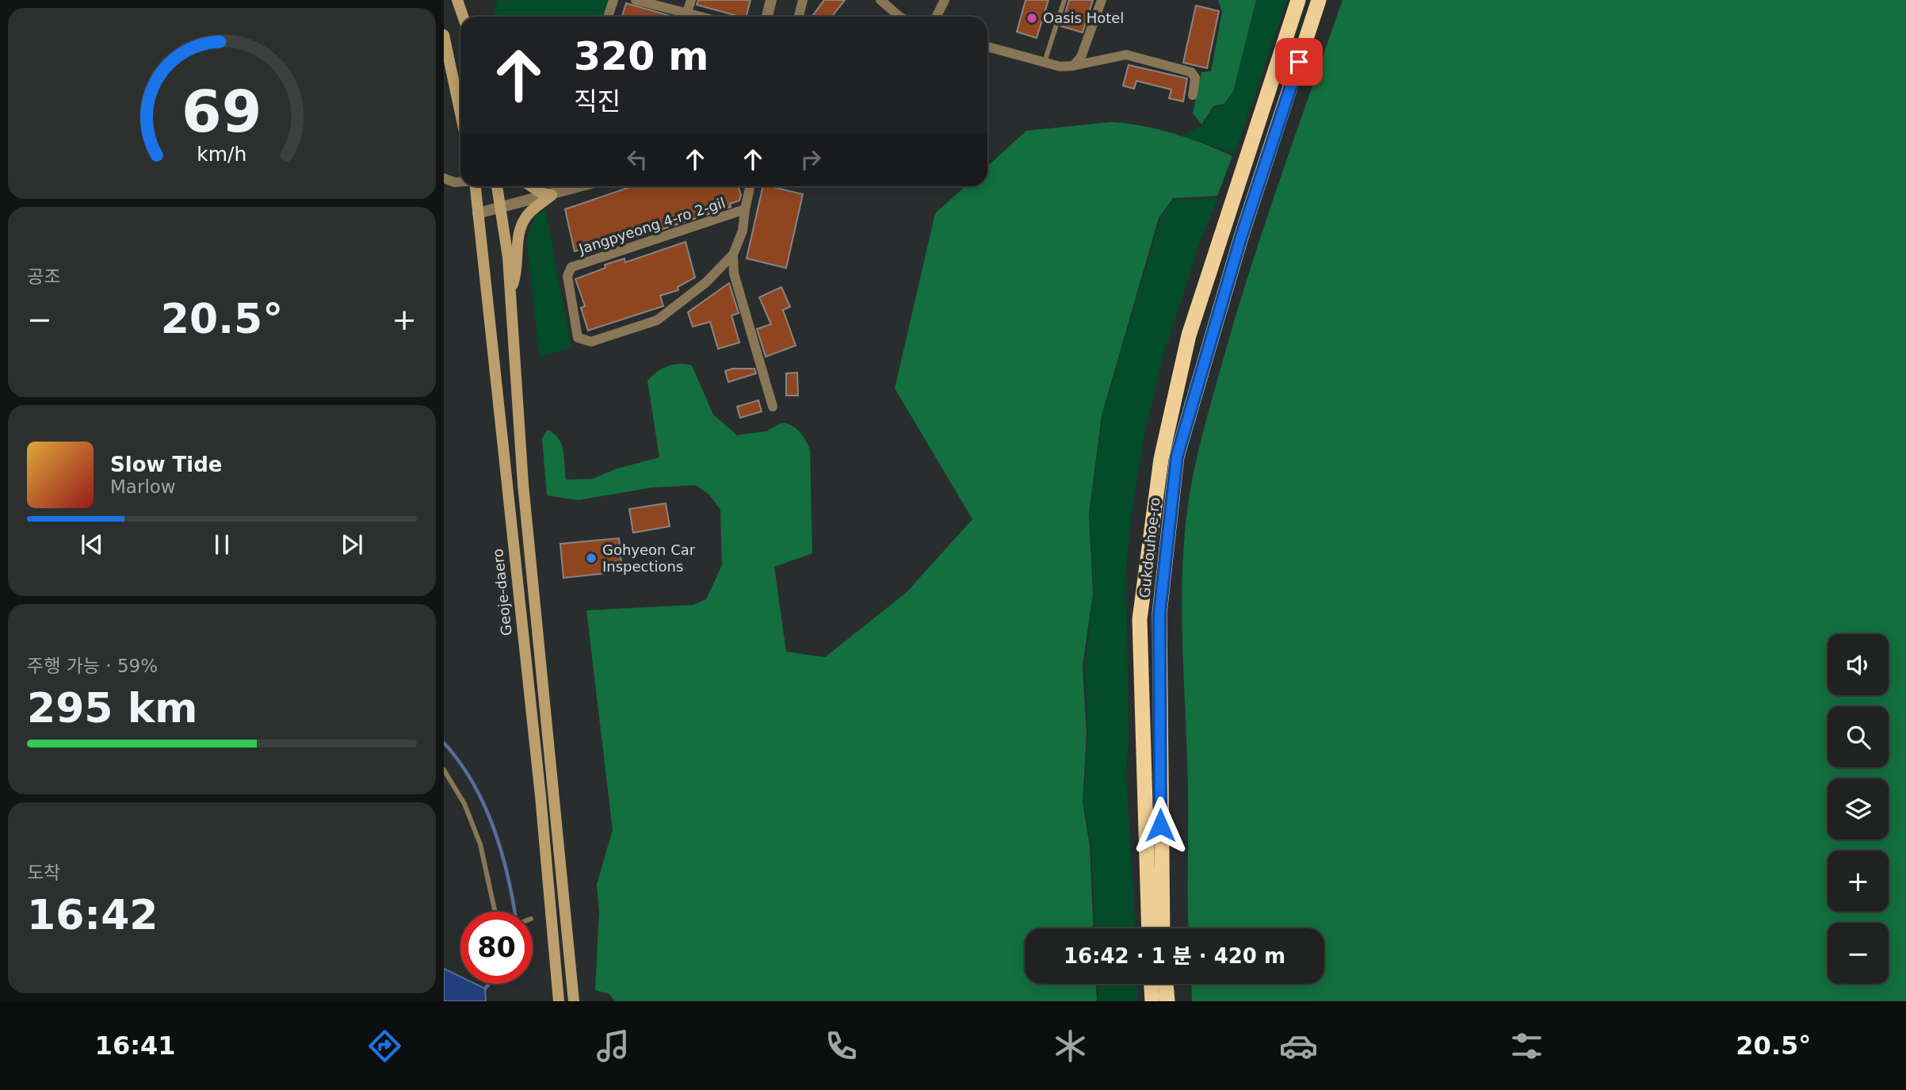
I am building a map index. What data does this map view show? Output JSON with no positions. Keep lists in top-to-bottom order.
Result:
{
  "streets": {
    "highway": ["Gukdouhoe-ro"],
    "main road": ["Geoje-daero"],
    "street": ["Jangpyeong 4-ro 2-gil"]
  },
  "places": ["Oasis Hotel", "Gohyeon Car Inspections"],
  "page": {
    "turn": ["320 m", "직진"],
    "tile": [
      "공조",
      ["주행 가능 · 59%", "295 km"],
      ["도착", "16:42"]
    ],
    "heat": ["−", "20.5°", "+"],
    "song": ["Slow Tide", "Marlow"],
    "map_buttons": ["+", "−"],
    "limit": "80",
    "trip": "16:42 · 1 분 · 420 m",
    "tabs": ["16:41", "20.5°"],
    "gauge": ["69", "km/h"]
  }
}
